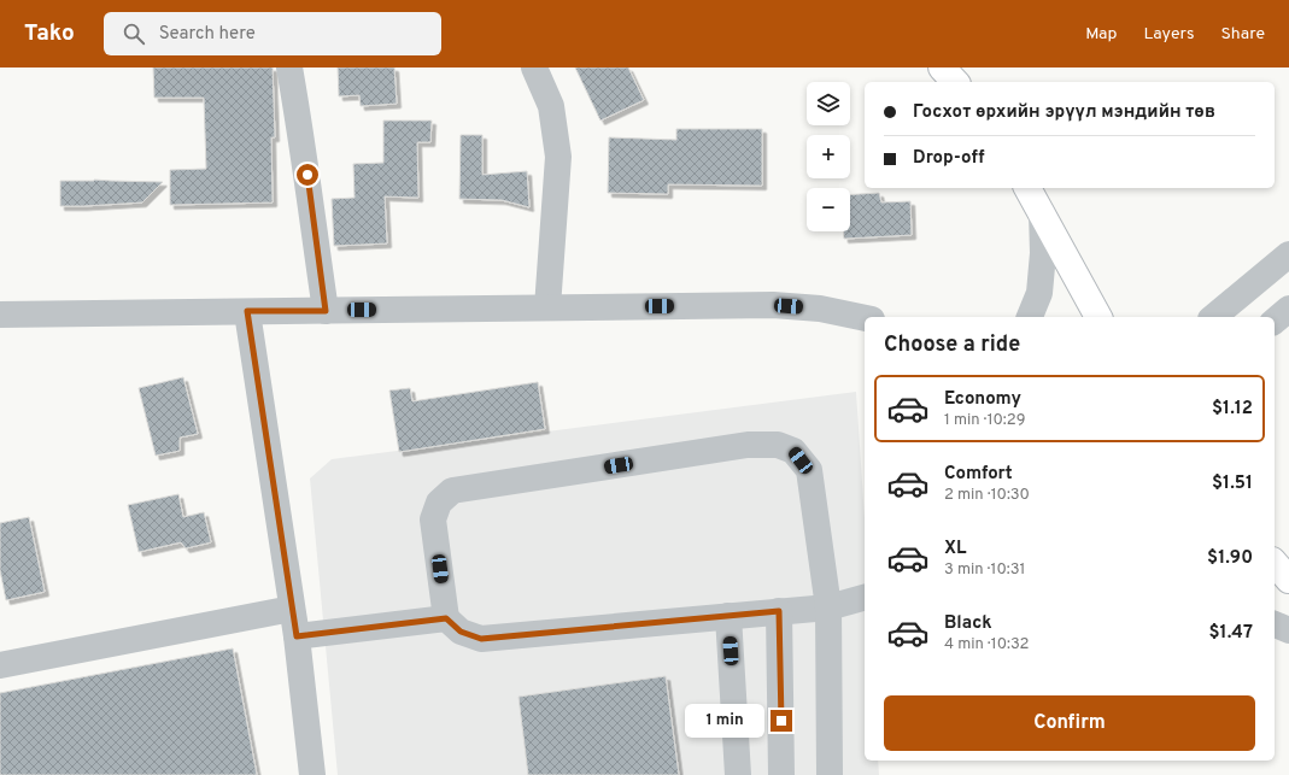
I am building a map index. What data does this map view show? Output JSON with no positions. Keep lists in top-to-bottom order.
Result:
{
  "page": {
    "header": "Tako",
    "search": "Search here",
    "nav": ["Map", "Layers", "Share"],
    "map_buttons": ["+", "−"],
    "banner": ["Госхот өрхийн эрүүл мэндийн төв", "Drop-off"],
    "heading": "Choose a ride",
    "list": [
      {
        "name": "Economy",
        "note": "1 min · 10:29",
        "value": "$1.12"
      },
      {
        "name": "Comfort",
        "note": "2 min · 10:30",
        "value": "$1.51"
      },
      {
        "name": "XL",
        "note": "3 min · 10:31",
        "value": "$1.90"
      },
      {
        "name": "Black",
        "note": "4 min · 10:32",
        "value": "$1.47"
      }
    ],
    "buttons": "Confirm",
    "bubble": "1 min"
  }
}
